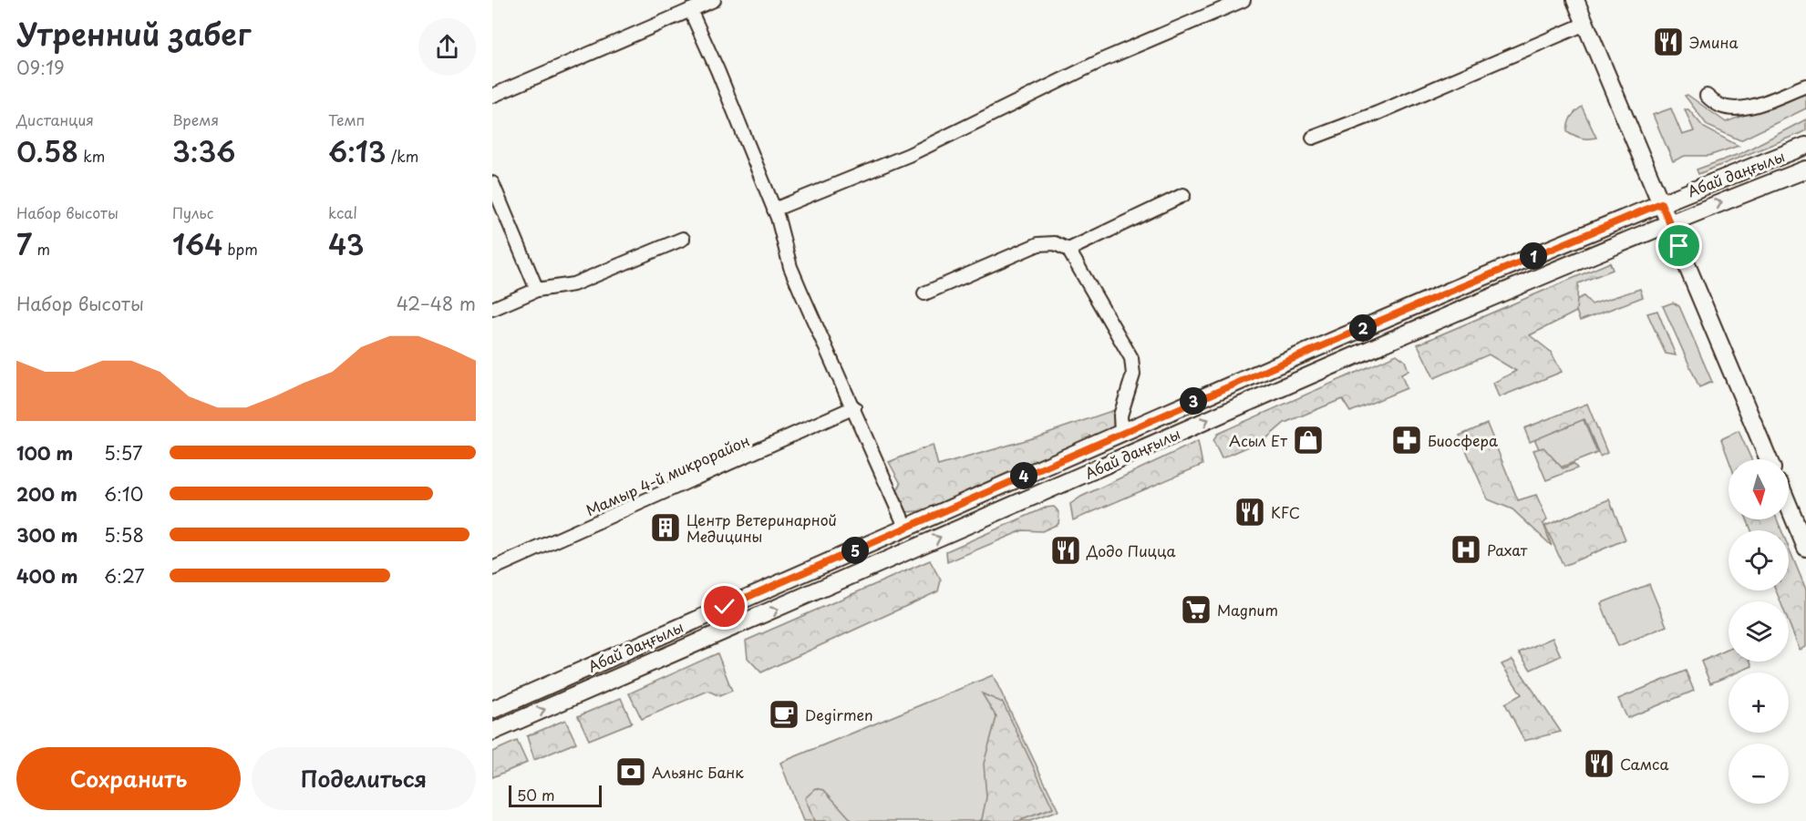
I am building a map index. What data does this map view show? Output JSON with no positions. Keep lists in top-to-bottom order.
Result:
{
  "streets": {
    "main road": ["Абай даңғылы"],
    "street": ["Мамыр 4-й микрорайон"]
  },
  "places": {
    "restaurant": [
      "Эмина",
      "KFC",
      "Додо Пицца",
      "Самса"
    ],
    "shop": ["Асыл Ет"],
    "pharmacy": ["Биосфера"],
    "building": ["Центр Ветеринарной Медицины"],
    "hospital": ["Рахат"],
    "supermarket": ["Magnum"],
    "cafe": ["Degirmen"],
    "bank": ["Альянс Банк"]
  },
  "scale_bar": "50 m",
  "north": "bottom",
  "page": {
    "heading": ["Утренний забег", "09:19"],
    "stats": [
      ["Дистанция", "0.58 km"],
      ["Время", "3:36"],
      ["Темп", "6:13 /km"],
      ["Набор высоты", "7 m"],
      ["Пульс", "164 bpm"],
      ["kcal", "43"]
    ],
    "pins": [
      "1",
      "2",
      "3",
      "4",
      "5"
    ],
    "chart": ["Набор высоты", "42–48 m"],
    "list": [
      {
        "name": "100 m",
        "note": "5:57"
      },
      {
        "name": "200 m",
        "note": "6:10"
      },
      {
        "name": "300 m",
        "note": "5:58"
      },
      {
        "name": "400 m",
        "note": "6:27"
      }
    ],
    "map_buttons": ["+", "−"],
    "buttons": ["Сохранить", "Поделиться"],
    "scale": "50 m"
  }
}
